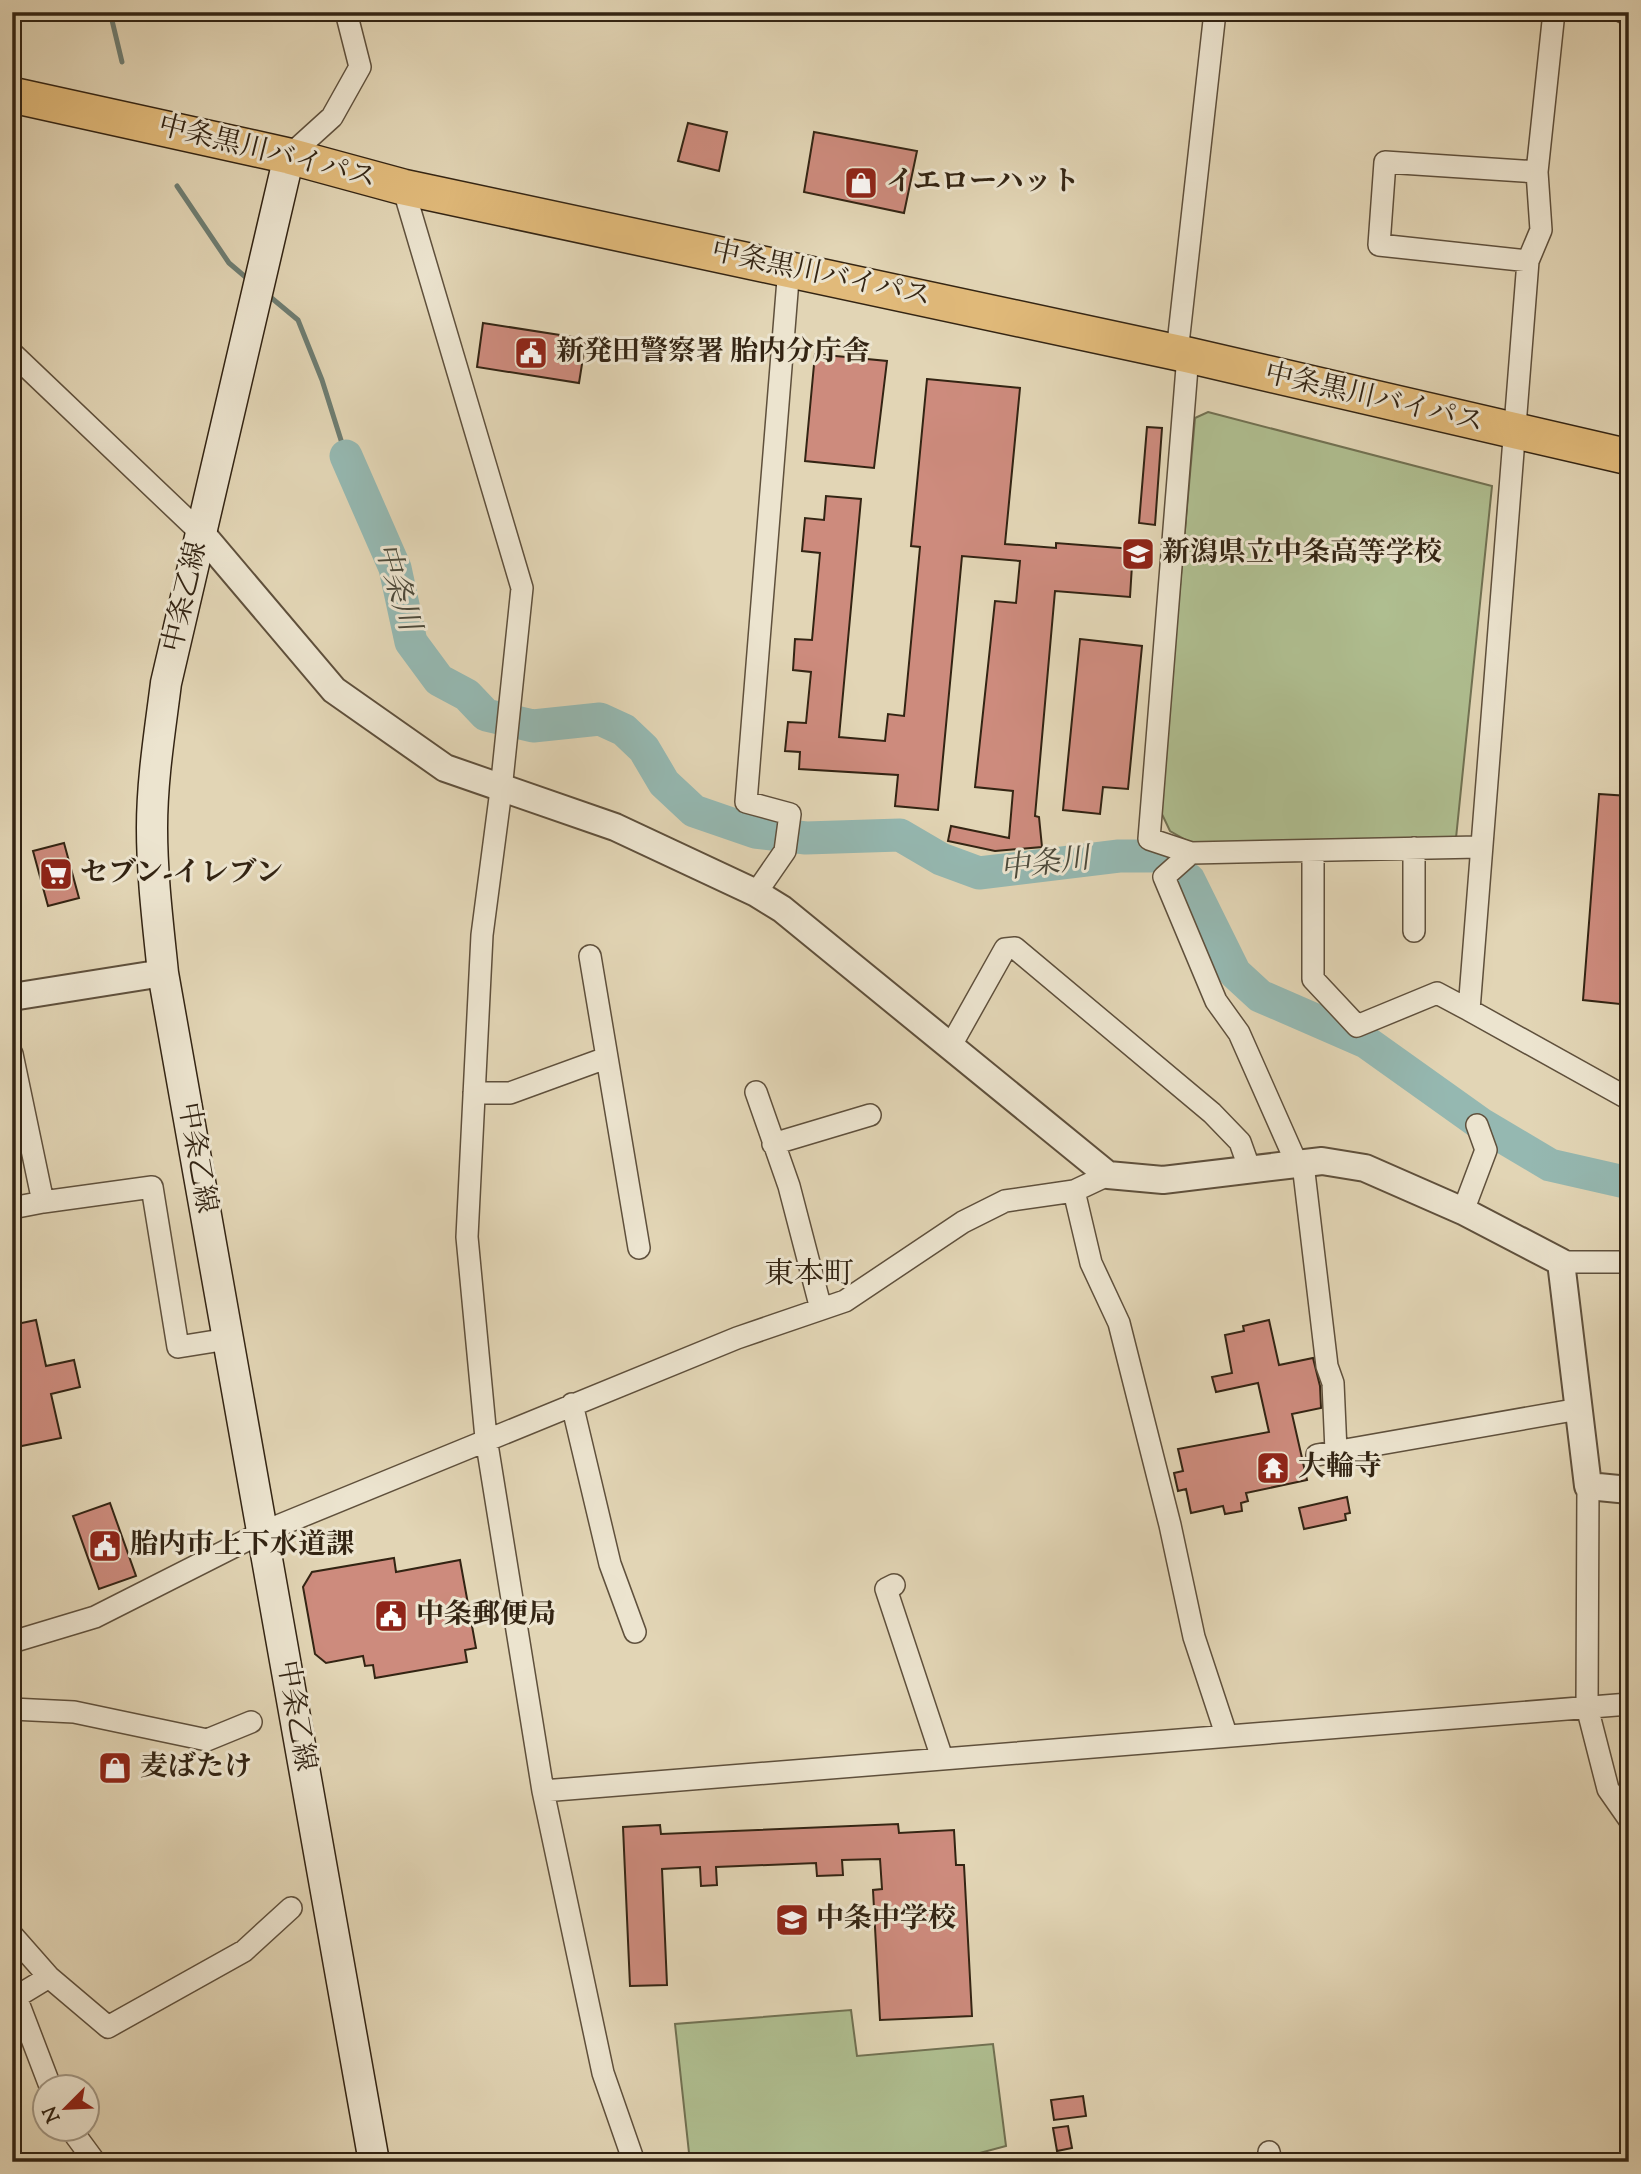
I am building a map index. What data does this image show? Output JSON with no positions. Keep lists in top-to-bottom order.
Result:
{
  "streets": {
    "highway": ["中条黒川バイパス"],
    "main road": ["中条乙線"]
  },
  "crossings": [
    ["中条黒川バイパス", "中条乙線"]
  ],
  "districts": ["東本町"],
  "water": ["中条川"],
  "places": {
    "shop": ["イエローハット", "麦ばたけ"],
    "public building": ["新発田警察署 胎内分庁舎", "胎内市上下水道課", "中条郵便局"],
    "school or university": ["新潟県立中条高等学校", "中条中学校"],
    "supermarket": ["セブン-イレブン"],
    "temple": ["大輪寺"]
  },
  "north": "bottom left"
}
